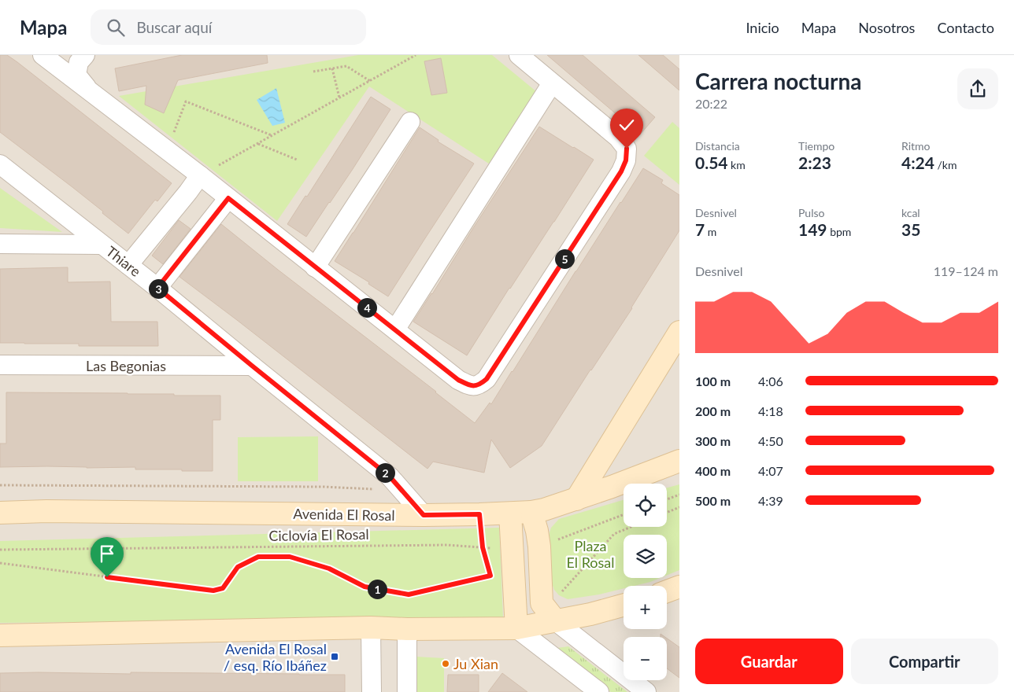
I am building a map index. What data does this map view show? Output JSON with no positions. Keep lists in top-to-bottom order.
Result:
{
  "streets": {
    "street": ["Thiare", "Las Begonias", "Avenida El Rosal"],
    "path": ["Ciclovía El Rosal"]
  },
  "crossings": [
    ["Thiare", "Las Begonias"],
    ["Thiare", "Avenida El Rosal"]
  ],
  "parks": ["Plaza El Rosal"],
  "places": {
    "transit": ["Avenida El Rosal / esq. Río Ibáñez"],
    "other": ["Ju Xian"]
  },
  "page": {
    "header": "Mapa",
    "search": "Buscar aquí",
    "nav": [
      "Inicio",
      "Mapa",
      "Nosotros",
      "Contacto"
    ],
    "heading": ["Carrera nocturna", "20:22"],
    "stats": [
      ["Distancia", "0.54 km"],
      ["Tiempo", "2:23"],
      ["Ritmo", "4:24 /km"],
      ["Desnivel", "7 m"],
      ["Pulso", "149 bpm"],
      ["kcal", "35"]
    ],
    "pins": [
      "5",
      "3",
      "4",
      "2",
      "1"
    ],
    "chart": ["Desnivel", "119–124 m"],
    "list": [
      {
        "name": "100 m",
        "note": "4:06"
      },
      {
        "name": "200 m",
        "note": "4:18"
      },
      {
        "name": "300 m",
        "note": "4:50"
      },
      {
        "name": "400 m",
        "note": "4:07"
      },
      {
        "name": "500 m",
        "note": "4:39"
      }
    ],
    "map_buttons": ["+", "−"],
    "buttons": ["Guardar", "Compartir"]
  }
}
